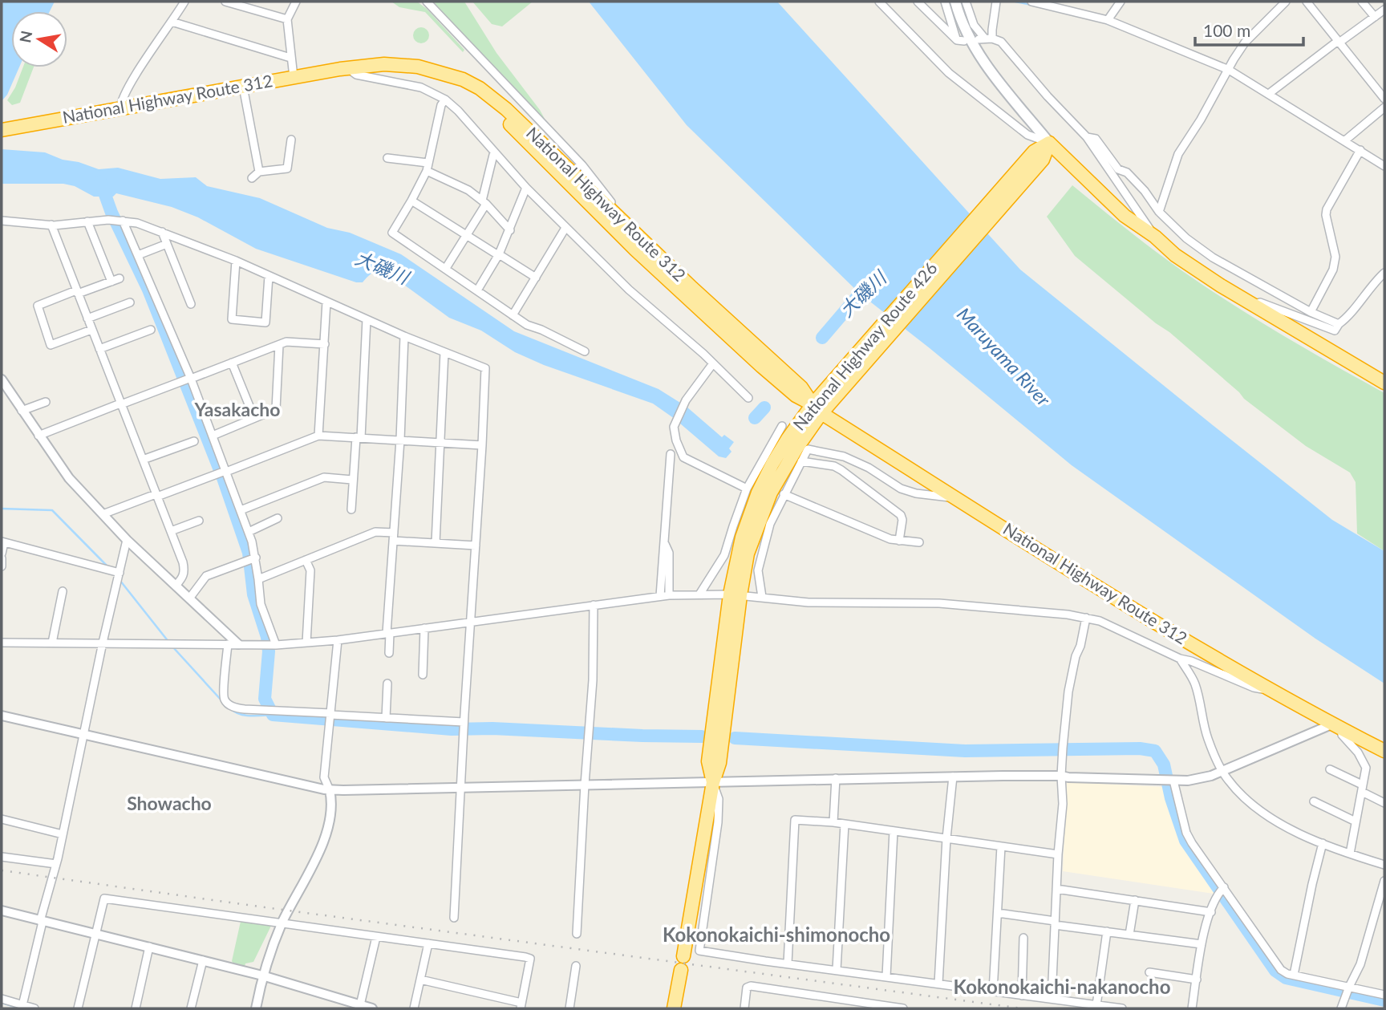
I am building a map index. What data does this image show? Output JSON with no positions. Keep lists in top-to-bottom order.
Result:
{
  "streets": {
    "highway": ["National Highway Route 312", "National Highway Route 426"]
  },
  "crossings": [
    ["National Highway Route 312", "National Highway Route 426"]
  ],
  "districts": [
    "Yasakacho",
    "Showacho",
    "Kokonokaichi-shimonocho",
    "Kokonokaichi-nakanocho"
  ],
  "water": ["大磯川", "Maruyama River"],
  "scale_bar": "100 m",
  "north": "left"
}
